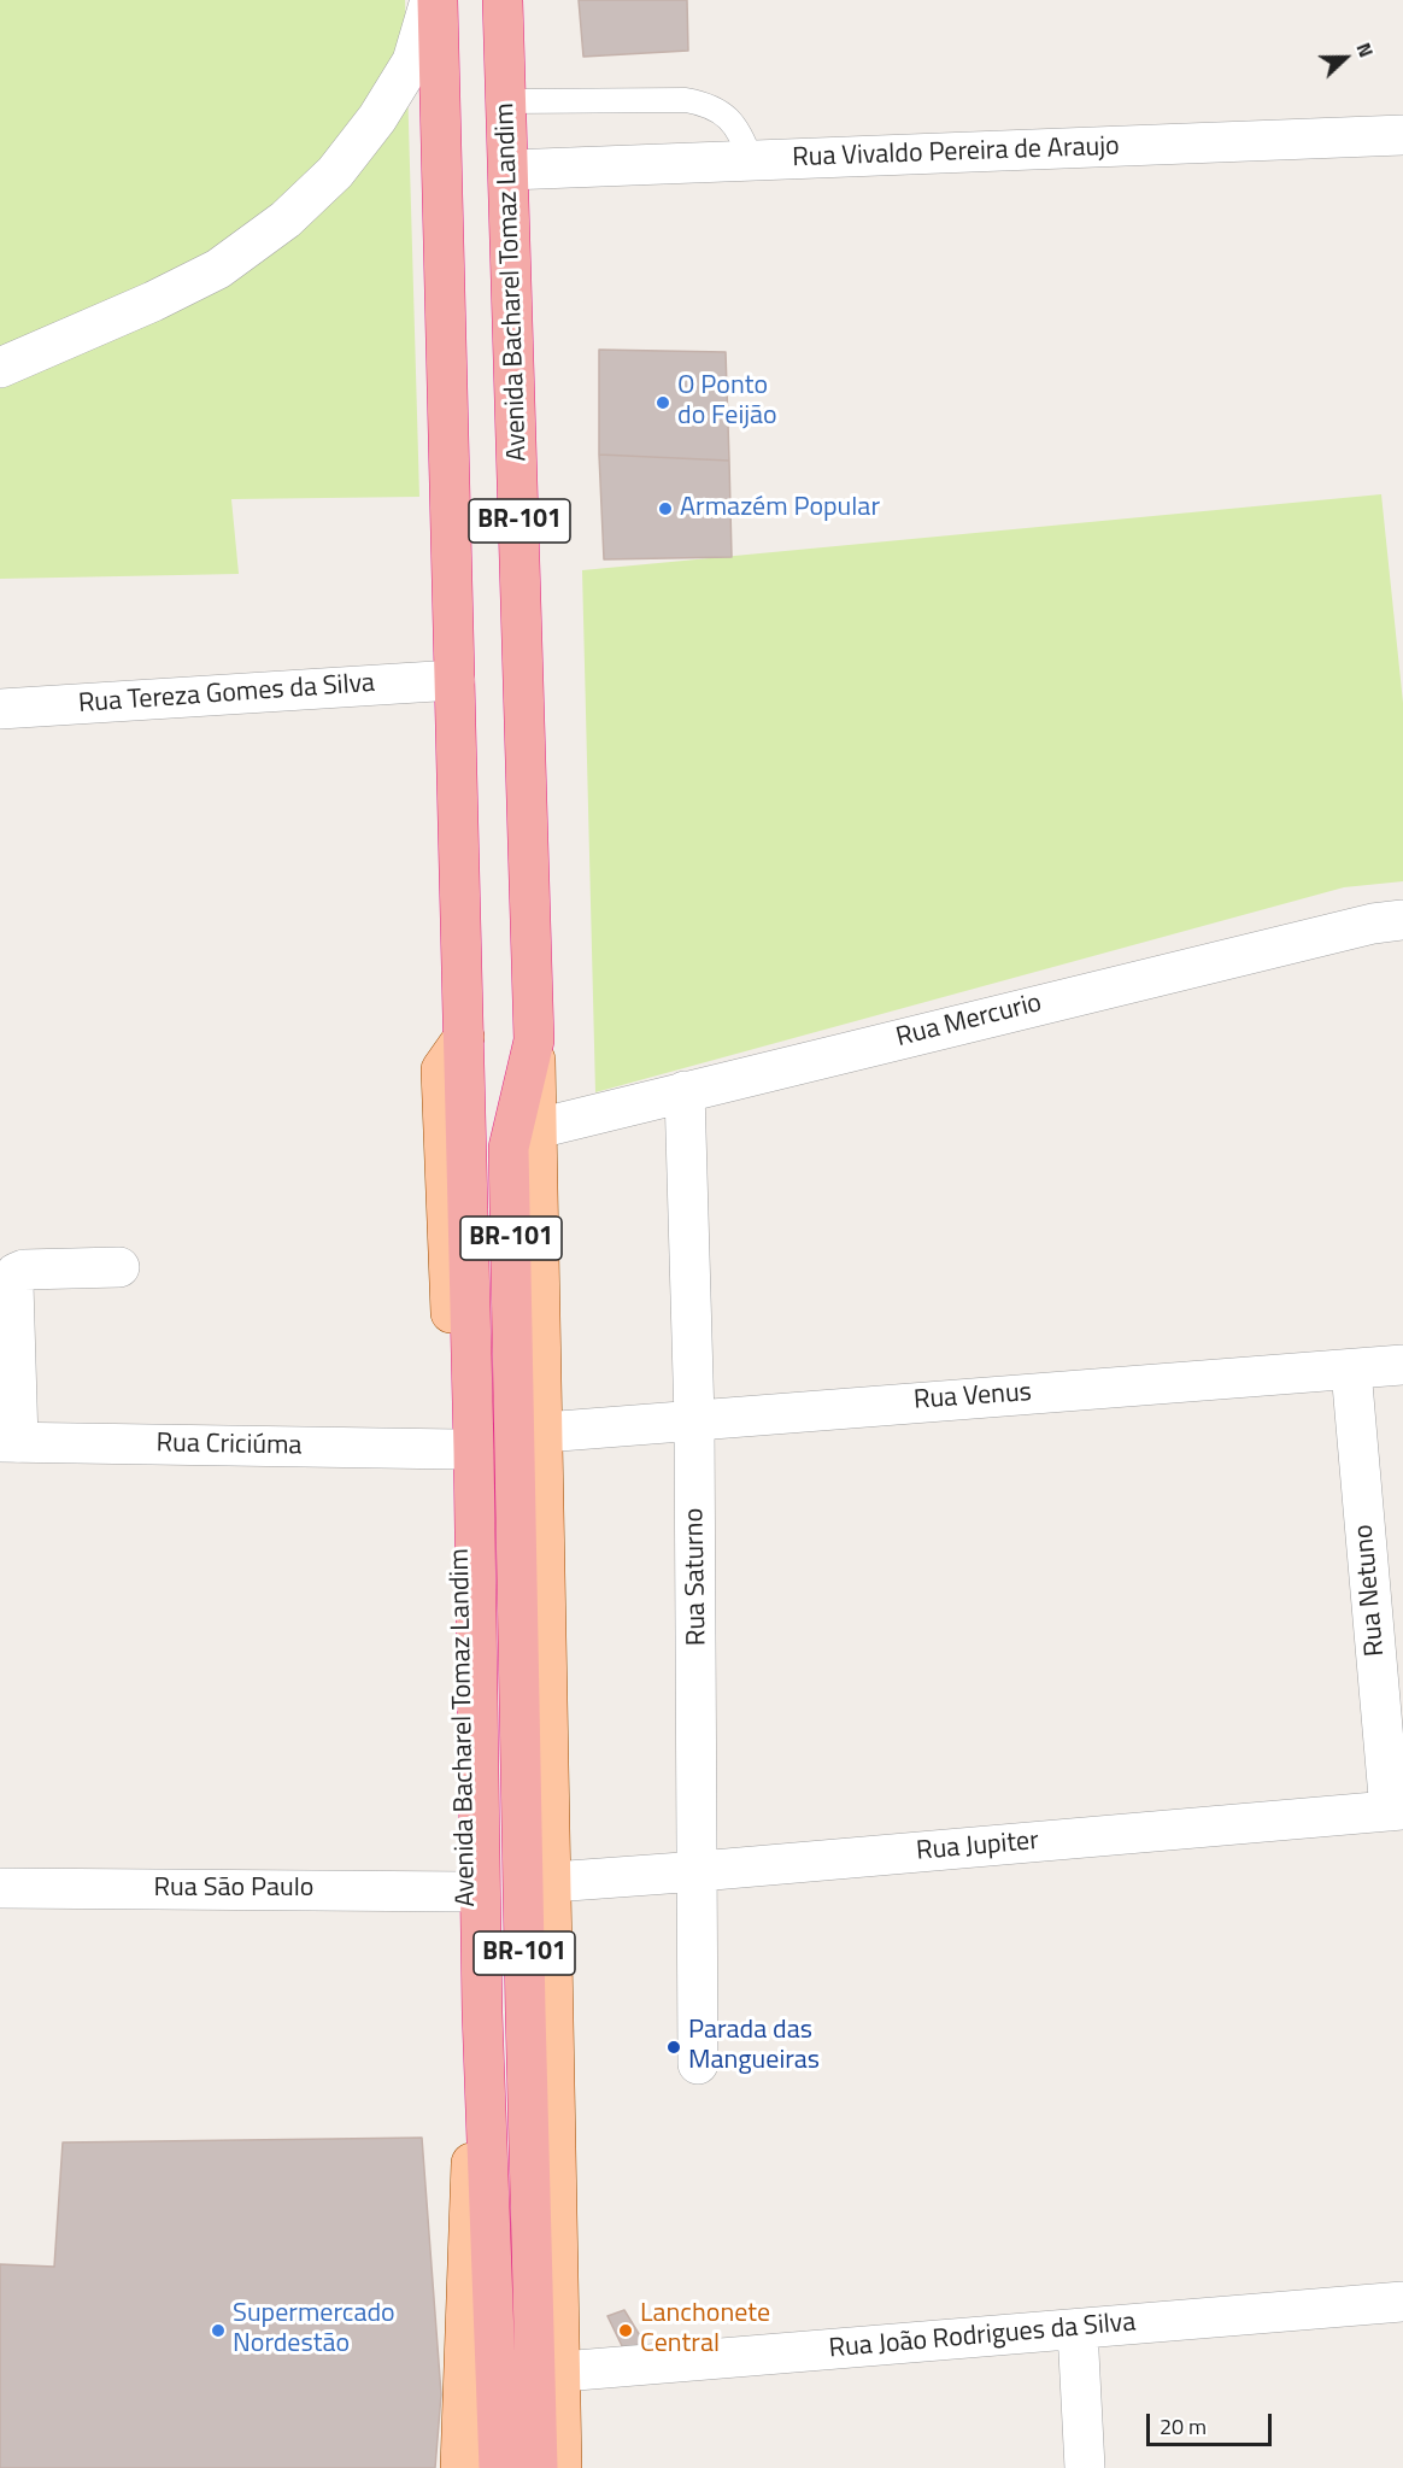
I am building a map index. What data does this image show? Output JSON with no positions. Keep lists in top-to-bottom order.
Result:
{
  "streets": {
    "highway": ["Avenida Bacharel Tomaz Landim", "BR-101"],
    "street": [
      "Rua Vivaldo Pereira de Araujo",
      "Rua Tereza Gomes da Silva",
      "Rua Mercurio",
      "Rua Venus",
      "Rua Criciúma",
      "Rua Saturno",
      "Rua Netuno",
      "Rua Jupiter",
      "Rua São Paulo",
      "Rua João Rodrigues da Silva"
    ]
  },
  "crossings": [
    ["Rua Vivaldo Pereira de Araujo", "Avenida Bacharel Tomaz Landim"],
    ["Avenida Bacharel Tomaz Landim", "Rua Tereza Gomes da Silva"],
    ["Avenida Bacharel Tomaz Landim", "Rua Mercurio"],
    ["Avenida Bacharel Tomaz Landim", "Rua Venus"],
    ["Avenida Bacharel Tomaz Landim", "Rua Criciúma"],
    ["Avenida Bacharel Tomaz Landim", "Rua Jupiter"],
    ["Avenida Bacharel Tomaz Landim", "Rua São Paulo"],
    ["Avenida Bacharel Tomaz Landim", "Rua João Rodrigues da Silva"],
    ["Rua Mercurio", "Rua Saturno"],
    ["Rua Venus", "Rua Saturno"],
    ["Rua Venus", "Rua Netuno"],
    ["Rua Saturno", "Rua Jupiter"],
    ["Rua Netuno", "Rua Jupiter"]
  ],
  "places": [
    "O Ponto do Feijão",
    "Armazém Popular",
    "Parada das Mangueiras",
    "Supermercado Nordestão",
    "Lanchonete Central"
  ],
  "scale_bar": "20 m",
  "north": "right"
}
